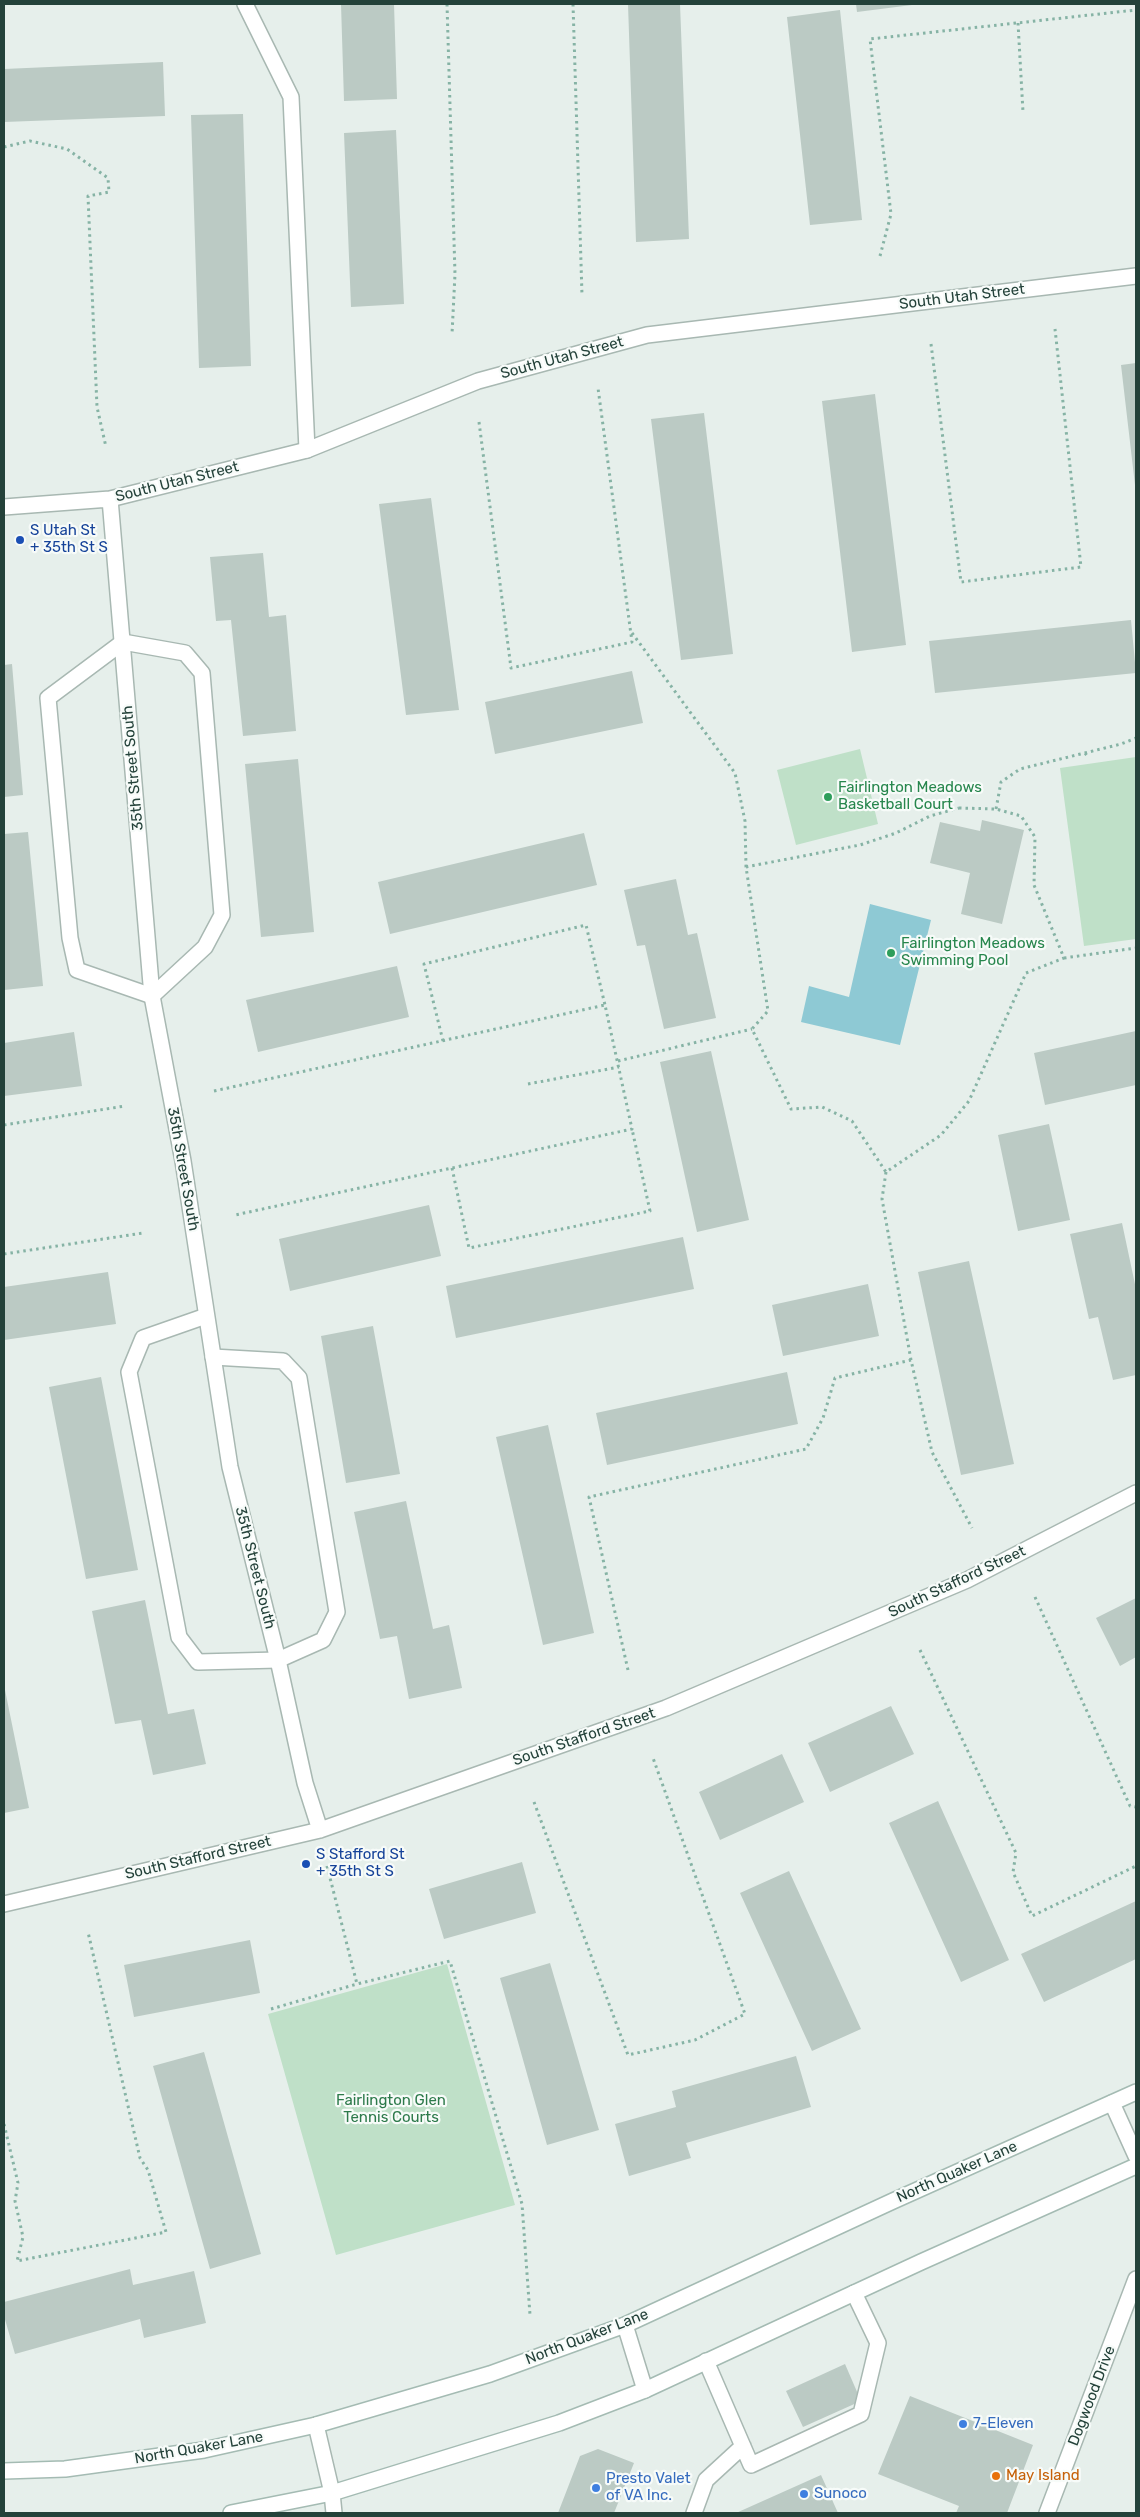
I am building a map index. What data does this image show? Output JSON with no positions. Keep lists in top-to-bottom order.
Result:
{
  "streets": {
    "street": [
      "South Utah Street",
      "35th Street South",
      "South Stafford Street",
      "North Quaker Lane",
      "Dogwood Drive"
    ]
  },
  "crossings": [
    ["South Utah Street", "35th Street South"],
    ["35th Street South", "South Stafford Street"]
  ],
  "parks": ["Fairlington Glen Tennis Courts"],
  "places": [
    "S Utah St + 35th St S",
    "Fairlington Meadows Basketball Court",
    "Fairlington Meadows Swimming Pool",
    "S Stafford St + 35th St S",
    "7-Eleven",
    "May Island",
    "Presto Valet of VA Inc.",
    "Sunoco"
  ]
}
